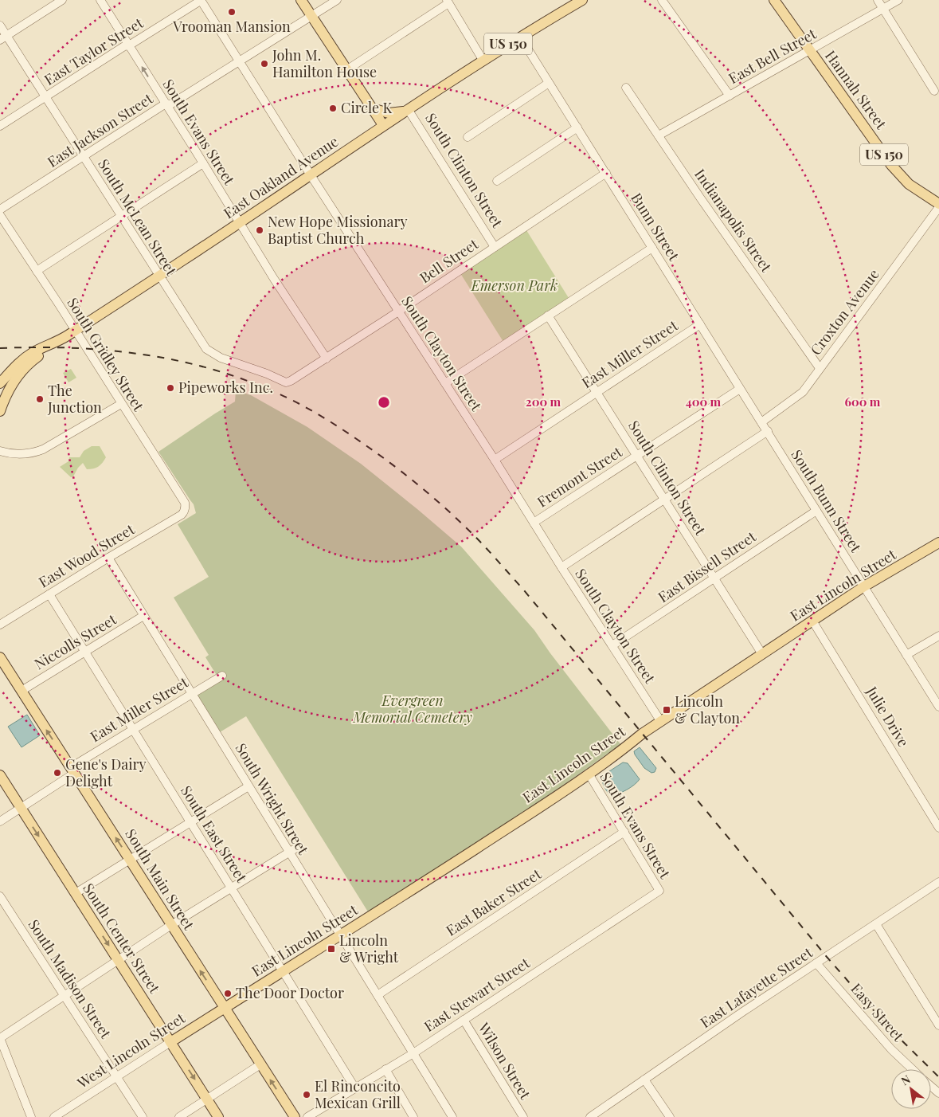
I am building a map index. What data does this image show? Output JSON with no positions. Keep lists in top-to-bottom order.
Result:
{
  "streets": {
    "main road": [
      "US 150",
      "Hannah Street",
      "East Oakland Avenue",
      "East Lincoln Street",
      "South Main Street",
      "South Center Street",
      "West Lincoln Street"
    ],
    "street": [
      "East Taylor Street",
      "East Bell Street",
      "East Jackson Street",
      "South Evans Street",
      "South Clinton Street",
      "South McLean Street",
      "Indianapolis Street",
      "Bunn Street",
      "Bell Street",
      "Croxton Avenue",
      "South Clayton Street",
      "South Gridley Street",
      "East Miller Street",
      "Fremont Street",
      "South Bunn Street",
      "East Wood Street",
      "East Bissell Street",
      "Niccolls Street",
      "Julie Drive",
      "South Wright Street",
      "South East Street",
      "East Baker Street",
      "South Madison Street",
      "East Lafayette Street",
      "East Stewart Street",
      "Easy Street",
      "Wilson Street"
    ]
  },
  "crossings": [
    ["East Taylor Street", "South Evans Street"],
    ["East Taylor Street", "South McLean Street"],
    ["East Taylor Street", "South Clayton Street"],
    ["East Bell Street", "Hannah Street"],
    ["East Bell Street", "Indianapolis Street"],
    ["East Jackson Street", "South Evans Street"],
    ["East Jackson Street", "South McLean Street"],
    ["East Jackson Street", "South Clayton Street"],
    ["South Evans Street", "East Oakland Avenue"],
    ["South Evans Street", "Bell Street"],
    ["South Evans Street", "East Lincoln Street"],
    ["South Evans Street", "East Baker Street"],
    ["South Evans Street", "East Stewart Street"],
    ["South Clinton Street", "East Oakland Avenue"],
    ["South Clinton Street", "Bell Street"],
    ["South Clinton Street", "East Miller Street"],
    ["South Clinton Street", "Fremont Street"],
    ["South Clinton Street", "East Bissell Street"],
    ["South Clinton Street", "East Lincoln Street"],
    ["East Oakland Avenue", "South McLean Street"],
    ["East Oakland Avenue", "Bunn Street"],
    ["East Oakland Avenue", "South Clayton Street"],
    ["East Oakland Avenue", "South Gridley Street"],
    ["South McLean Street", "Bell Street"],
    ["Indianapolis Street", "Croxton Avenue"],
    ["Bunn Street", "Bell Street"],
    ["Bunn Street", "Croxton Avenue"],
    ["Bunn Street", "East Miller Street"],
    ["Bunn Street", "Fremont Street"],
    ["Bunn Street", "South Bunn Street"],
    ["Bell Street", "South Clayton Street"],
    ["South Clayton Street", "East Miller Street"],
    ["South Clayton Street", "Fremont Street"],
    ["South Clayton Street", "East Bissell Street"],
    ["South Clayton Street", "East Lincoln Street"],
    ["South Gridley Street", "East Wood Street"],
    ["East Miller Street", "South Wright Street"],
    ["East Miller Street", "South East Street"],
    ["East Miller Street", "South Main Street"],
    ["East Miller Street", "South Center Street"],
    ["South Bunn Street", "East Bissell Street"],
    ["South Bunn Street", "East Lincoln Street"],
    ["East Wood Street", "South Wright Street"],
    ["East Wood Street", "South East Street"],
    ["East Lincoln Street", "Julie Drive"],
    ["East Lincoln Street", "South Wright Street"],
    ["East Lincoln Street", "South East Street"],
    ["East Lincoln Street", "South Main Street"],
    ["East Lincoln Street", "West Lincoln Street"],
    ["Niccolls Street", "South Wright Street"],
    ["Niccolls Street", "South East Street"],
    ["Niccolls Street", "South Main Street"],
    ["South Wright Street", "East Baker Street"],
    ["South Wright Street", "East Stewart Street"],
    ["South East Street", "East Stewart Street"],
    ["South Main Street", "West Lincoln Street"],
    ["South Center Street", "West Lincoln Street"],
    ["South Madison Street", "West Lincoln Street"],
    ["East Lafayette Street", "Easy Street"],
    ["East Stewart Street", "Wilson Street"]
  ],
  "one_way": ["South Main Street", "South Center Street"],
  "parks": ["Emerson Park", "Evergreen Memorial Cemetery"],
  "places": {
    "other": [
      "Vrooman Mansion",
      "John M. Hamilton House",
      "Circle K",
      "New Hope Missionary Baptist Church",
      "Pipeworks Inc.",
      "The Junction",
      "Gene's Dairy Delight",
      "The Door Doctor",
      "El Rinconcito Mexican Grill"
    ],
    "transit": ["Lincoln & Clayton", "Lincoln & Wright"]
  },
  "north": "top left",
  "rings": ["200 m", "400 m", "600 m"]
}
